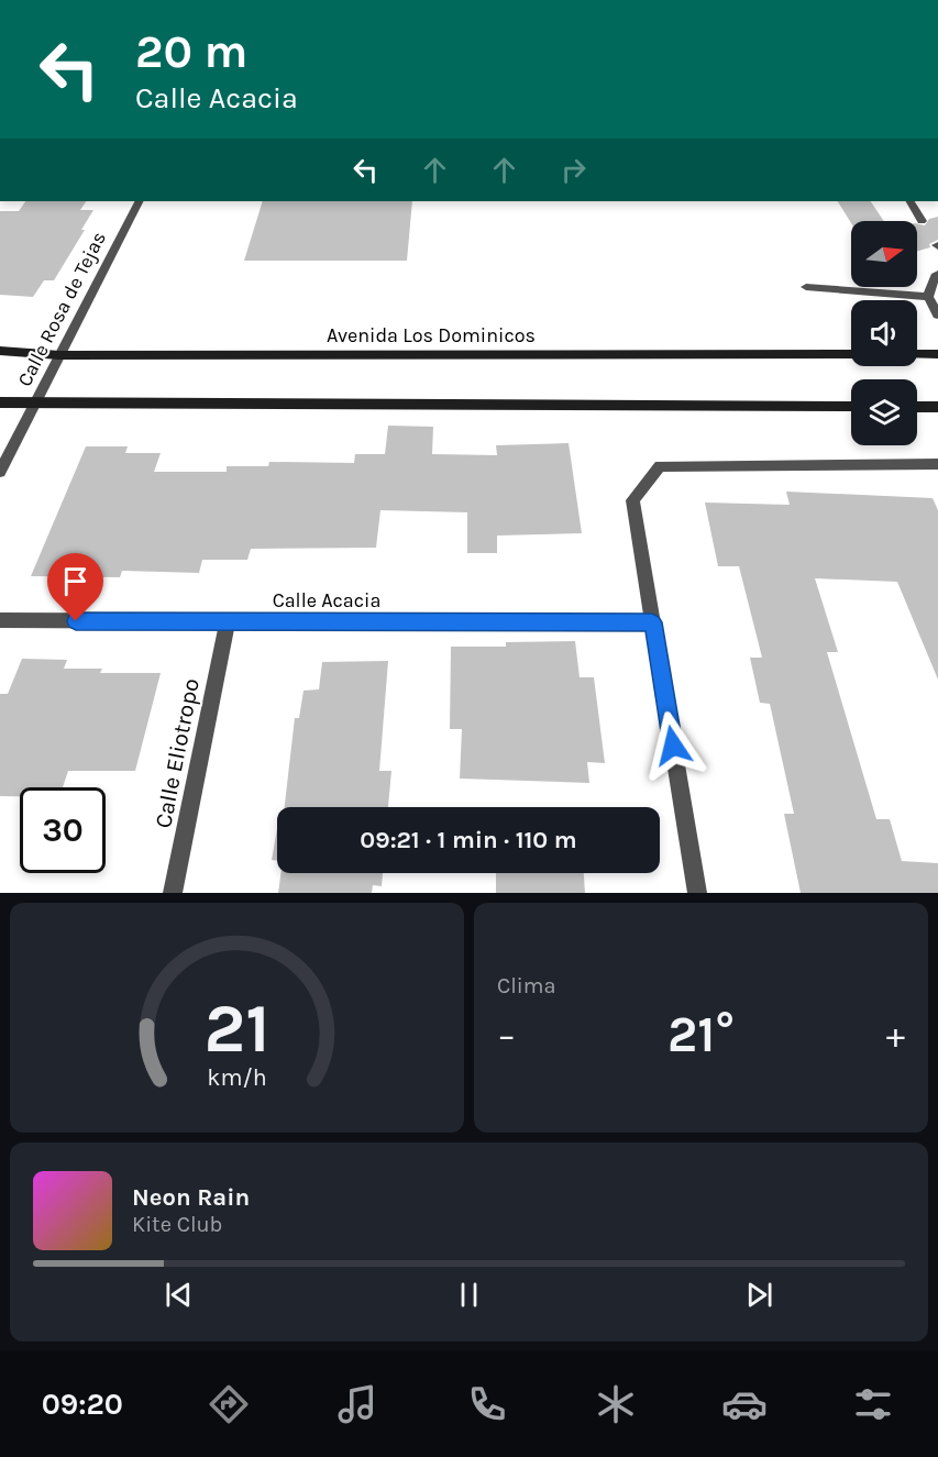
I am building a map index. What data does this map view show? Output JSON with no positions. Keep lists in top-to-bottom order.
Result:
{
  "streets": {
    "street": [
      "Calle Rosa de Tejas",
      "Avenida Los Dominicos",
      "Calle Acacia",
      "Calle Eliotropo"
    ]
  },
  "crossings": [
    ["Calle Rosa de Tejas", "Avenida Los Dominicos"],
    ["Calle Acacia", "Calle Eliotropo"]
  ],
  "north": "right",
  "page": {
    "turn": ["20 m", "Calle Acacia"],
    "limit": "30",
    "trip": "09:21 · 1 min · 110 m",
    "tile": "Clima",
    "heat": ["−", "21°", "+"],
    "song": ["Neon Rain", "Kite Club"],
    "tabs": "09:20",
    "gauge": ["21", "km/h"]
  }
}
